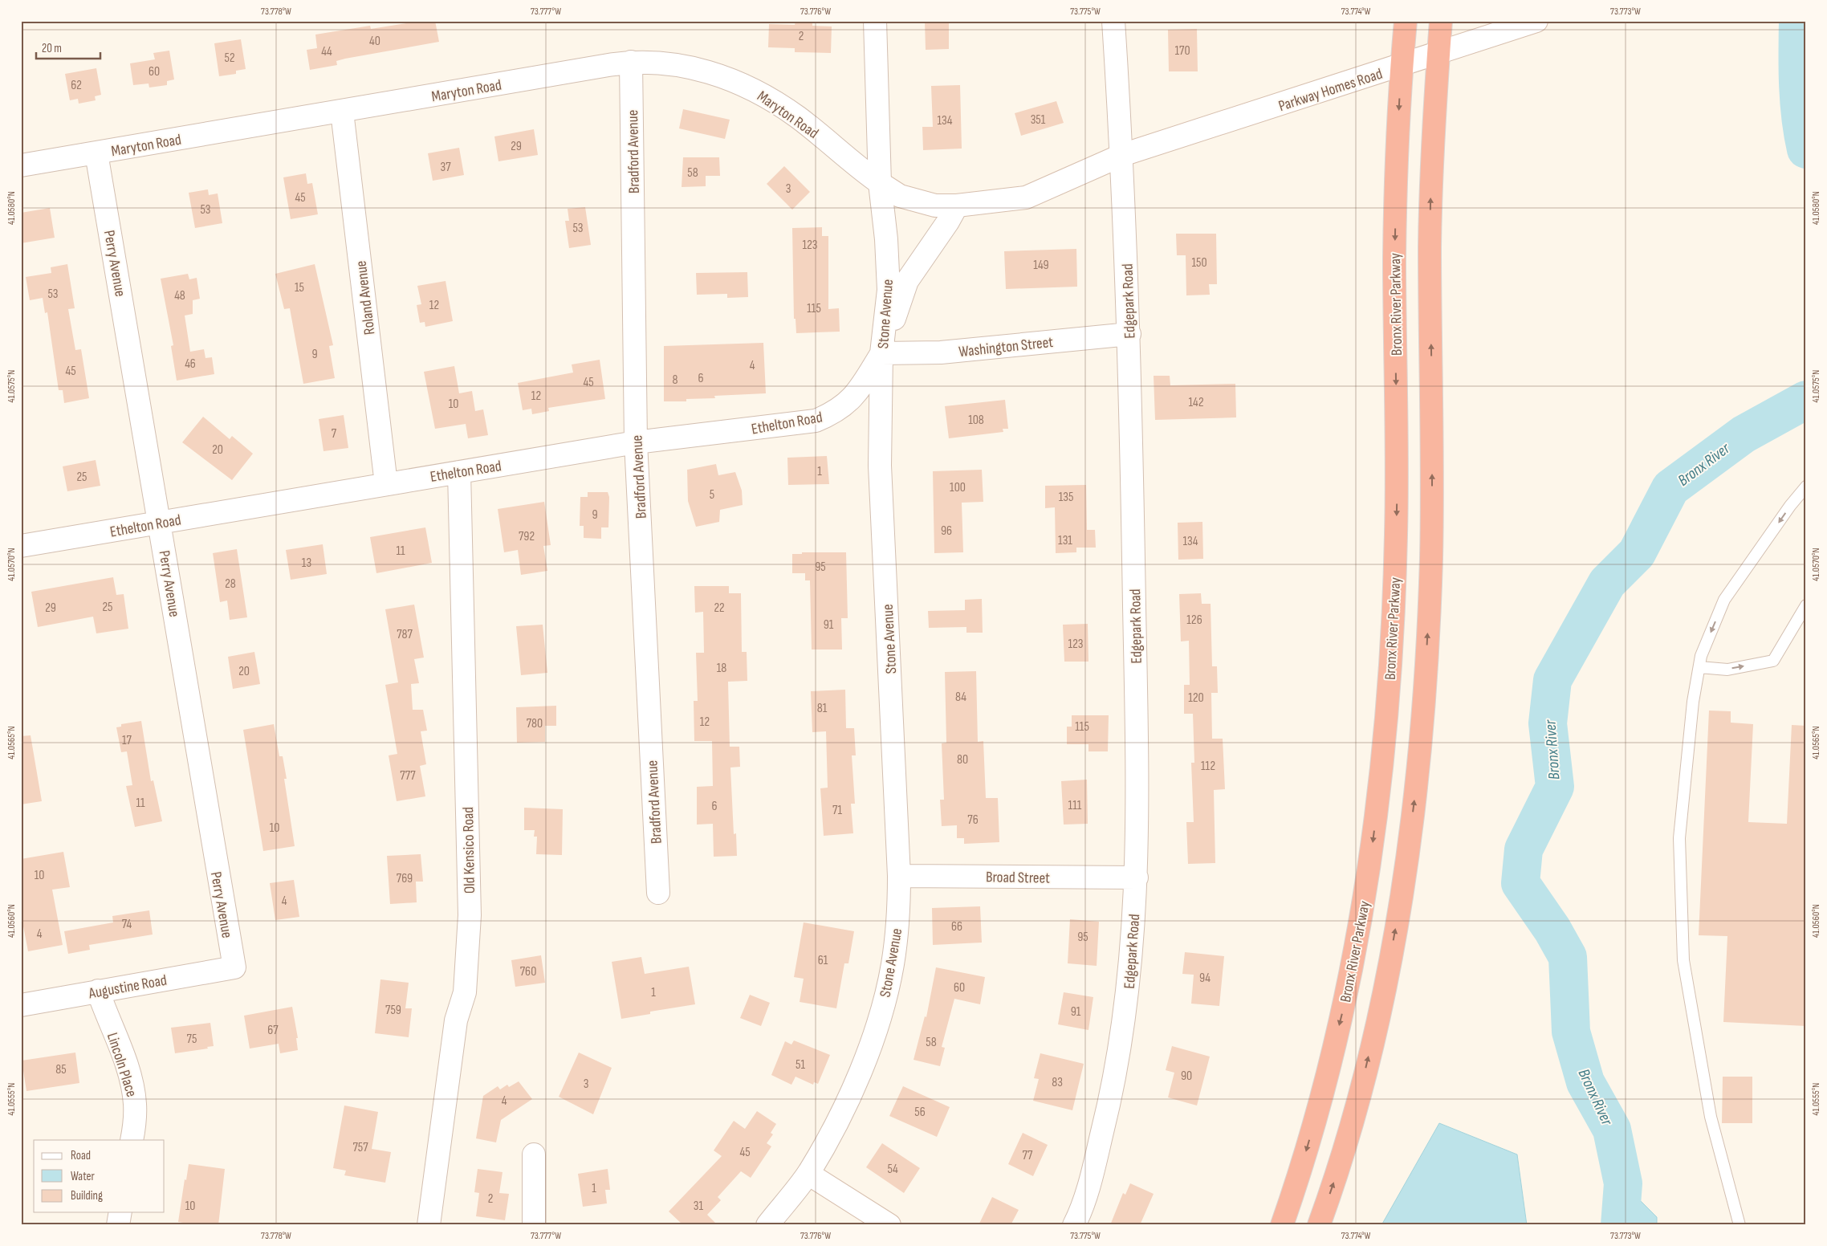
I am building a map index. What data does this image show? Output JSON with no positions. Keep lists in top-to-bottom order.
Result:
{
  "streets": {
    "highway": ["Bronx River Parkway"],
    "street": [
      "Parkway Homes Road",
      "Maryton Road",
      "Bradford Avenue",
      "Perry Avenue",
      "Roland Avenue",
      "Edgepark Road",
      "Stone Avenue",
      "Washington Street",
      "Ethelton Road",
      "Old Kensico Road",
      "Broad Street",
      "Augustine Road",
      "Lincoln Place"
    ]
  },
  "crossings": [
    ["Parkway Homes Road", "Maryton Road"],
    ["Parkway Homes Road", "Edgepark Road"],
    ["Parkway Homes Road", "Bronx River Parkway"],
    ["Maryton Road", "Bradford Avenue"],
    ["Maryton Road", "Perry Avenue"],
    ["Maryton Road", "Roland Avenue"],
    ["Maryton Road", "Stone Avenue"],
    ["Bradford Avenue", "Ethelton Road"],
    ["Perry Avenue", "Ethelton Road"],
    ["Perry Avenue", "Augustine Road"],
    ["Roland Avenue", "Ethelton Road"],
    ["Edgepark Road", "Washington Street"],
    ["Edgepark Road", "Broad Street"],
    ["Stone Avenue", "Washington Street"],
    ["Stone Avenue", "Ethelton Road"],
    ["Stone Avenue", "Broad Street"],
    ["Washington Street", "Ethelton Road"],
    ["Ethelton Road", "Old Kensico Road"],
    ["Augustine Road", "Lincoln Place"]
  ],
  "water": ["Bronx River"],
  "house_numbers": [
    "2",
    "40",
    "170",
    "44",
    "52",
    "60",
    "62",
    "351",
    "134",
    "29",
    "37",
    "58",
    "3",
    "45",
    "53",
    "53",
    "123",
    "150",
    "149",
    "15",
    "53",
    "48",
    "12",
    "115",
    "9",
    "46",
    "4",
    "45",
    "6",
    "8",
    "45",
    "12",
    "142",
    "10",
    "108",
    "7",
    "20",
    "1",
    "25",
    "100",
    "5",
    "135",
    "9",
    "96",
    "792",
    "131",
    "134",
    "11",
    "13",
    "95",
    "28",
    "25",
    "29",
    "22",
    "126",
    "91",
    "787",
    "123",
    "18",
    "20",
    "84",
    "120",
    "81",
    "12",
    "780",
    "115",
    "17",
    "80",
    "112",
    "777",
    "11",
    "111",
    "6",
    "71",
    "76",
    "10",
    "10",
    "769",
    "4",
    "74",
    "66",
    "4",
    "95",
    "61",
    "760",
    "94",
    "60",
    "1",
    "759",
    "91",
    "67",
    "75",
    "58",
    "51",
    "85",
    "90",
    "83",
    "3",
    "4",
    "56",
    "757",
    "45",
    "77",
    "54",
    "1",
    "2",
    "10",
    "31"
  ],
  "legend": ["Road", "Water", "Building"],
  "scale_bar": "20 m",
  "coordinates": [
    "73.778°W",
    "73.777°W",
    "73.776°W",
    "73.775°W",
    "73.774°W",
    "73.773°W",
    "41.0580°N",
    "41.0575°N",
    "41.0570°N",
    "41.0565°N",
    "41.0560°N",
    "41.0555°N"
  ]
}
